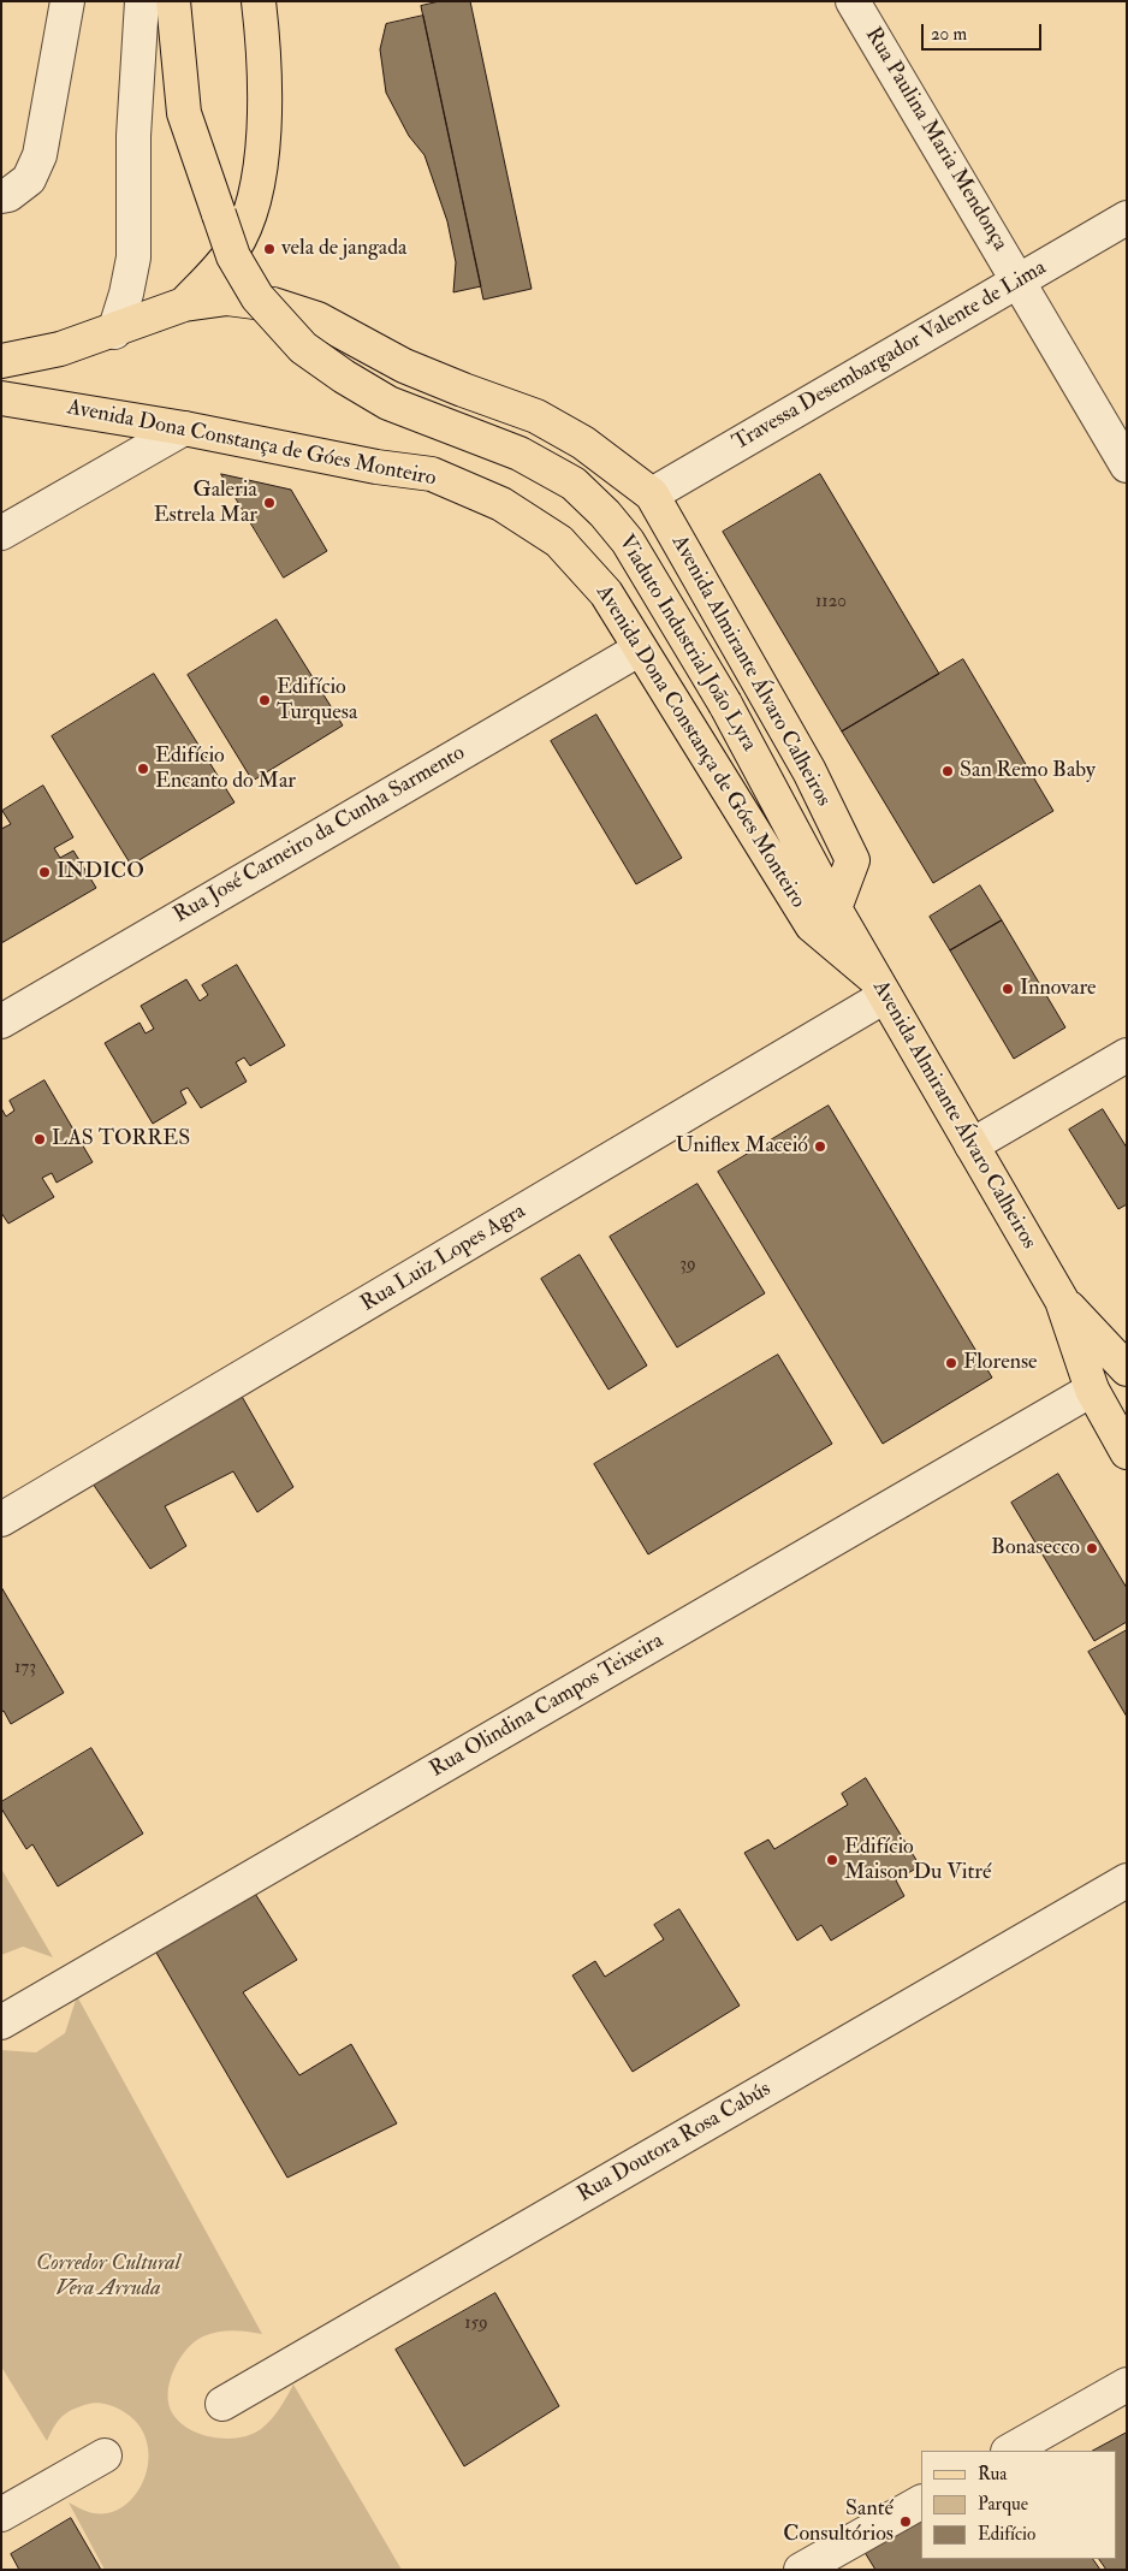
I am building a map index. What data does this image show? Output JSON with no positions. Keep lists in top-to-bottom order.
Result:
{
  "streets": {
    "main road": ["Avenida Dona Constança de Góes Monteiro", "Viaduto Industrial João Lyra", "Avenida Almirante Álvaro Calheiros"],
    "street": [
      "Rua Paulina Maria Mendonça",
      "Travessa Desembargador Valente de Lima",
      "Rua José Carneiro da Cunha Sarmento",
      "Rua Luiz Lopes Agra",
      "Rua Olindina Campos Teixeira",
      "Rua Doutora Rosa Cabús"
    ]
  },
  "crossings": [
    ["Rua Paulina Maria Mendonça", "Travessa Desembargador Valente de Lima"],
    ["Travessa Desembargador Valente de Lima", "Avenida Almirante Álvaro Calheiros"],
    ["Avenida Dona Constança de Góes Monteiro", "Avenida Almirante Álvaro Calheiros"],
    ["Avenida Dona Constança de Góes Monteiro", "Rua José Carneiro da Cunha Sarmento"],
    ["Avenida Dona Constança de Góes Monteiro", "Rua Luiz Lopes Agra"],
    ["Viaduto Industrial João Lyra", "Avenida Almirante Álvaro Calheiros"],
    ["Avenida Almirante Álvaro Calheiros", "Rua Luiz Lopes Agra"],
    ["Avenida Almirante Álvaro Calheiros", "Rua Olindina Campos Teixeira"]
  ],
  "parks": ["Corredor Cultural Vera Arruda"],
  "places": [
    "vela de jangada",
    "Galeria Estrela Mar",
    "Edifício Turquesa",
    "Edifício Encanto do Mar",
    "San Remo Baby",
    "INDICO",
    "Innovare",
    "LAS TORRES",
    "Uniflex Maceió",
    "Florense",
    "Bonasecco",
    "Edifício Maison Du Vitré",
    "Santé Consultórios"
  ],
  "house_numbers": [
    "1120",
    "39",
    "173",
    "159"
  ],
  "legend": ["Rua", "Parque", "Edifício"],
  "scale_bar": "20 m"
}
